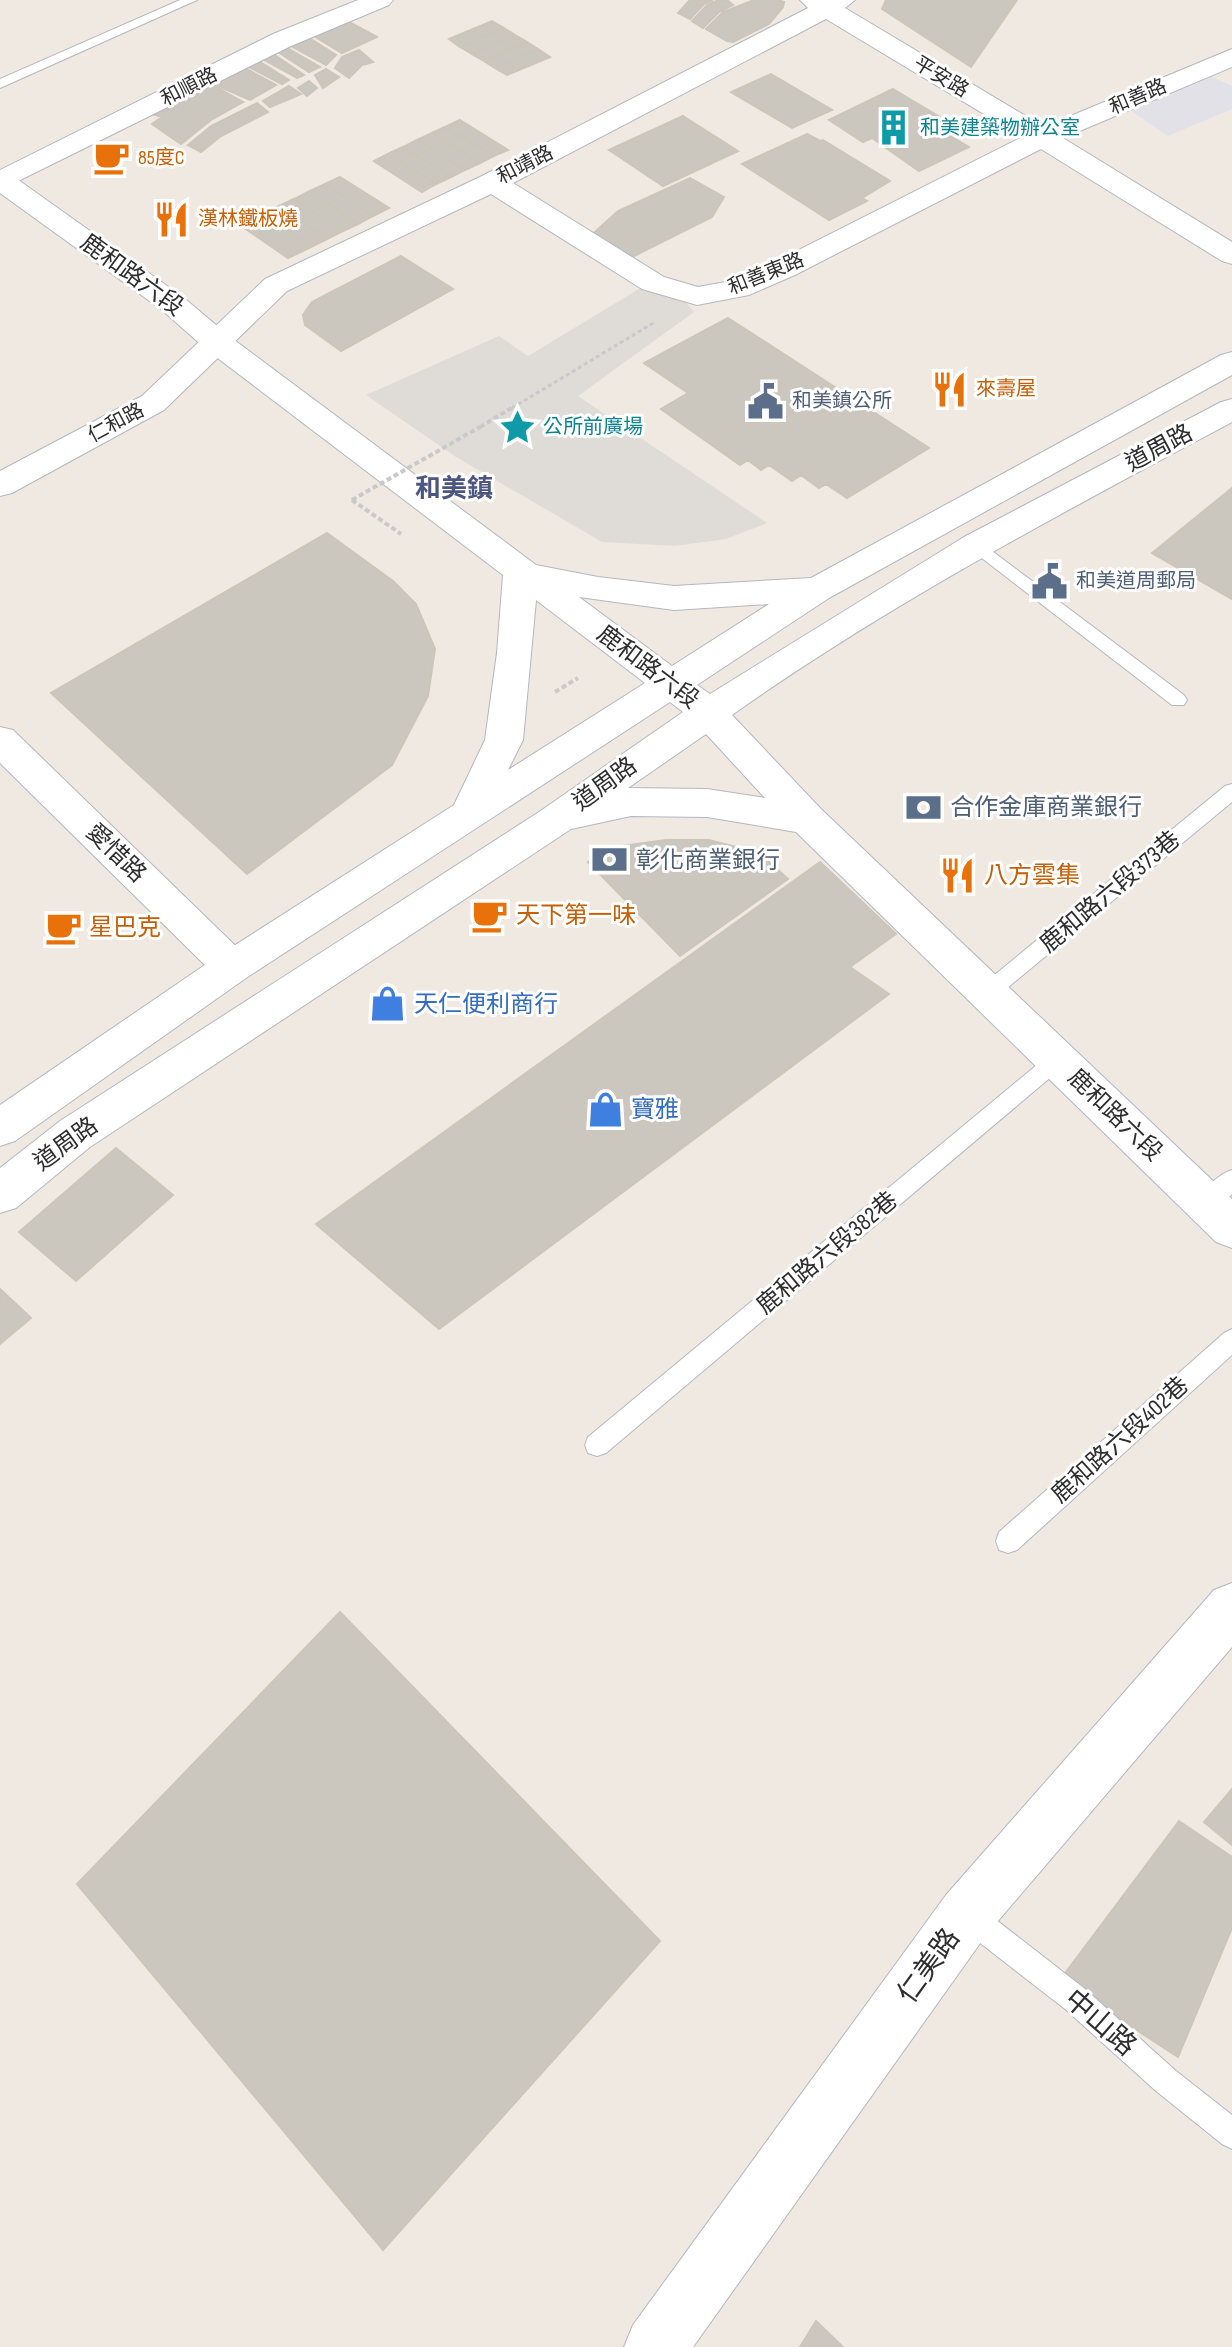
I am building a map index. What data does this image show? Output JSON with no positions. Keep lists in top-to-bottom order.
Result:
{
  "streets": {
    "street": [
      "平安路",
      "和順路",
      "和善路",
      "和靖路",
      "和善東路",
      "鹿和路六段",
      "仁和路",
      "道周路",
      "愛惜路",
      "仁美路"
    ],
    "lane": [
      "鹿和路六段373巷",
      "鹿和路六段382巷",
      "鹿和路六段402巷",
      "中山路"
    ]
  },
  "crossings": [
    ["平安路", "和善路"],
    ["平安路", "和靖路"],
    ["平安路", "和善東路"],
    ["和順路", "鹿和路六段"],
    ["和善路", "和善東路"],
    ["和靖路", "和善東路"],
    ["和靖路", "鹿和路六段"],
    ["和靖路", "仁和路"],
    ["鹿和路六段", "仁和路"],
    ["鹿和路六段", "道周路"],
    ["鹿和路六段", "鹿和路六段373巷"],
    ["鹿和路六段", "鹿和路六段382巷"],
    ["道周路", "愛惜路"],
    ["仁美路", "中山路"]
  ],
  "districts": ["和美鎮"],
  "places": {
    "building": ["和美建築物辦公室"],
    "cafe": ["85度C", "天下第一味", "星巴克"],
    "restaurant": ["漢林鐵板燒", "來壽屋", "八方雲集"],
    "public building": ["和美鎮公所", "和美道周郵局"],
    "place": ["公所前廣場"],
    "bank": ["合作金庫商業銀行", "彰化商業銀行"],
    "shop": ["天仁便利商行", "寶雅"]
  }
}
